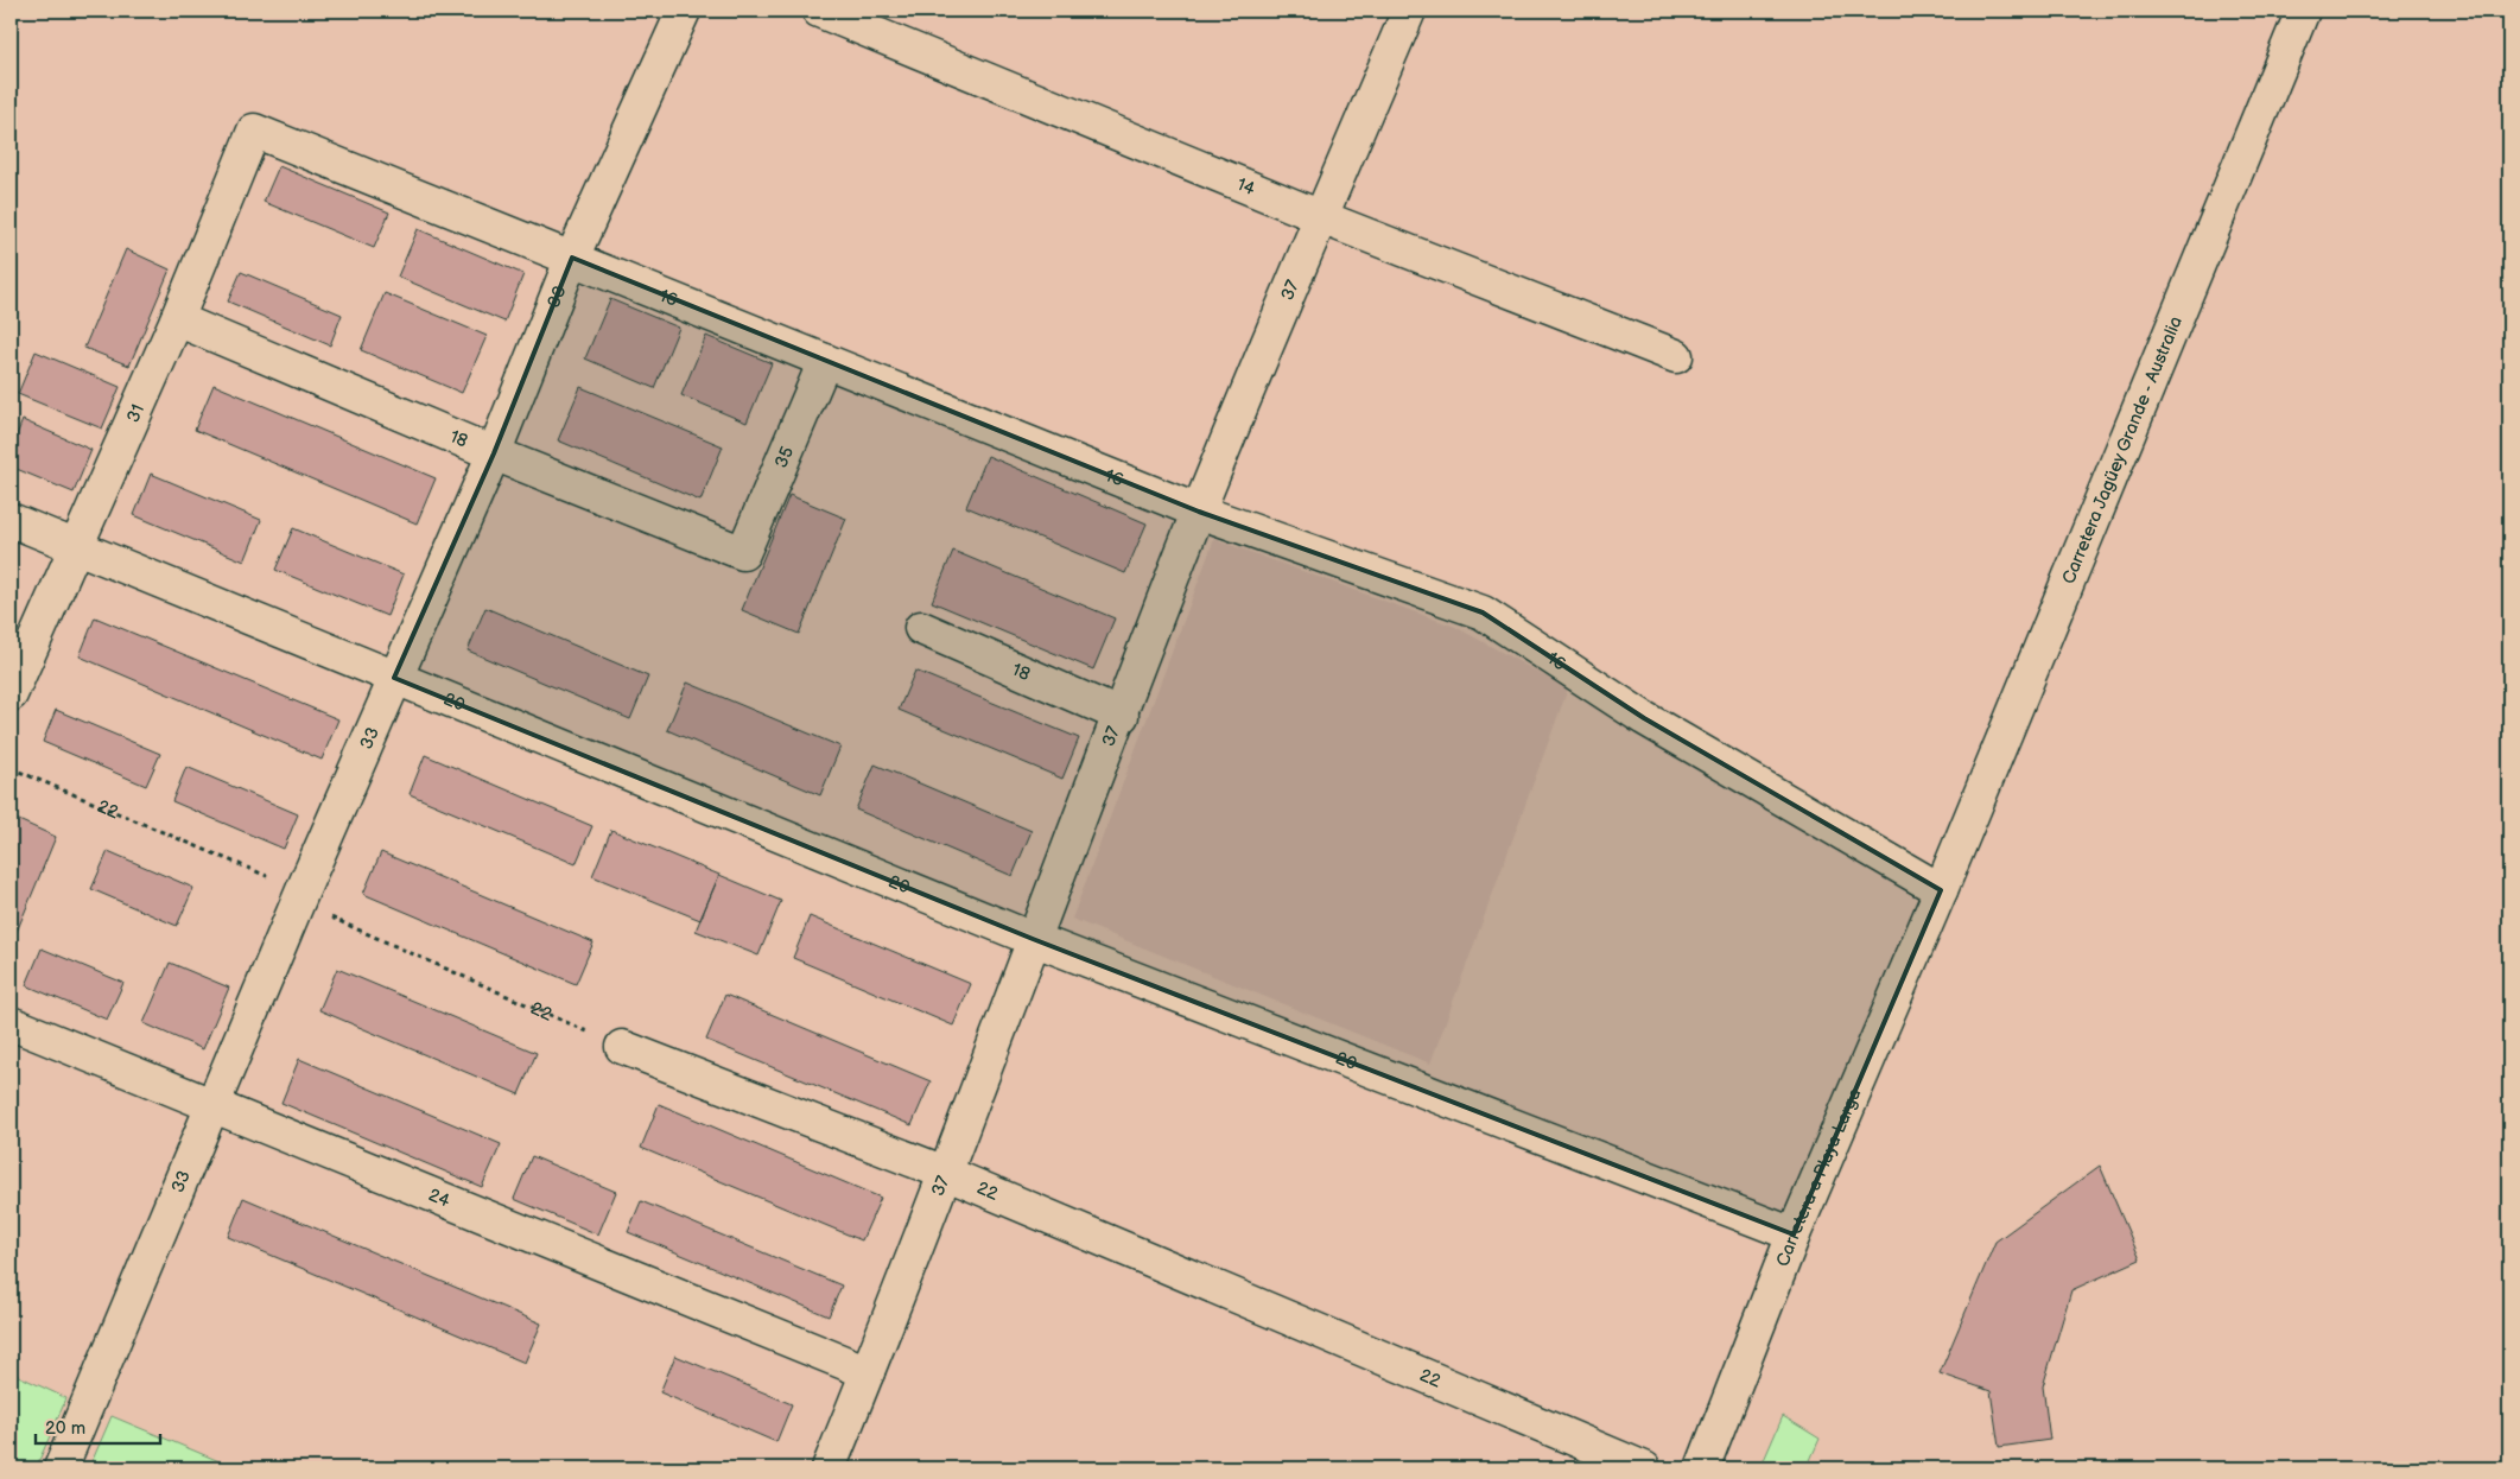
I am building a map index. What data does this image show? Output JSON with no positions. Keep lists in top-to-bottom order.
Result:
{
  "streets": {
    "street": [
      "14",
      "37",
      "33",
      "16",
      "31",
      "18",
      "Carretera Jagüey Grande - Australia",
      "35",
      "20",
      "22",
      "Carretera a Playa Larga",
      "24"
    ]
  },
  "crossings": [
    ["14", "37"],
    ["37", "16"],
    ["37", "18"],
    ["37", "20"],
    ["37", "22"],
    ["37", "24"],
    ["33", "16"],
    ["33", "18"],
    ["33", "20"],
    ["33", "22"],
    ["33", "24"],
    ["16", "31"],
    ["16", "Carretera Jagüey Grande - Australia"],
    ["16", "35"],
    ["16", "Carretera a Playa Larga"],
    ["31", "18"],
    ["31", "20"],
    ["18", "35"],
    ["Carretera Jagüey Grande - Australia", "Carretera a Playa Larga"],
    ["20", "Carretera a Playa Larga"]
  ],
  "scale_bar": "20 m"
}
